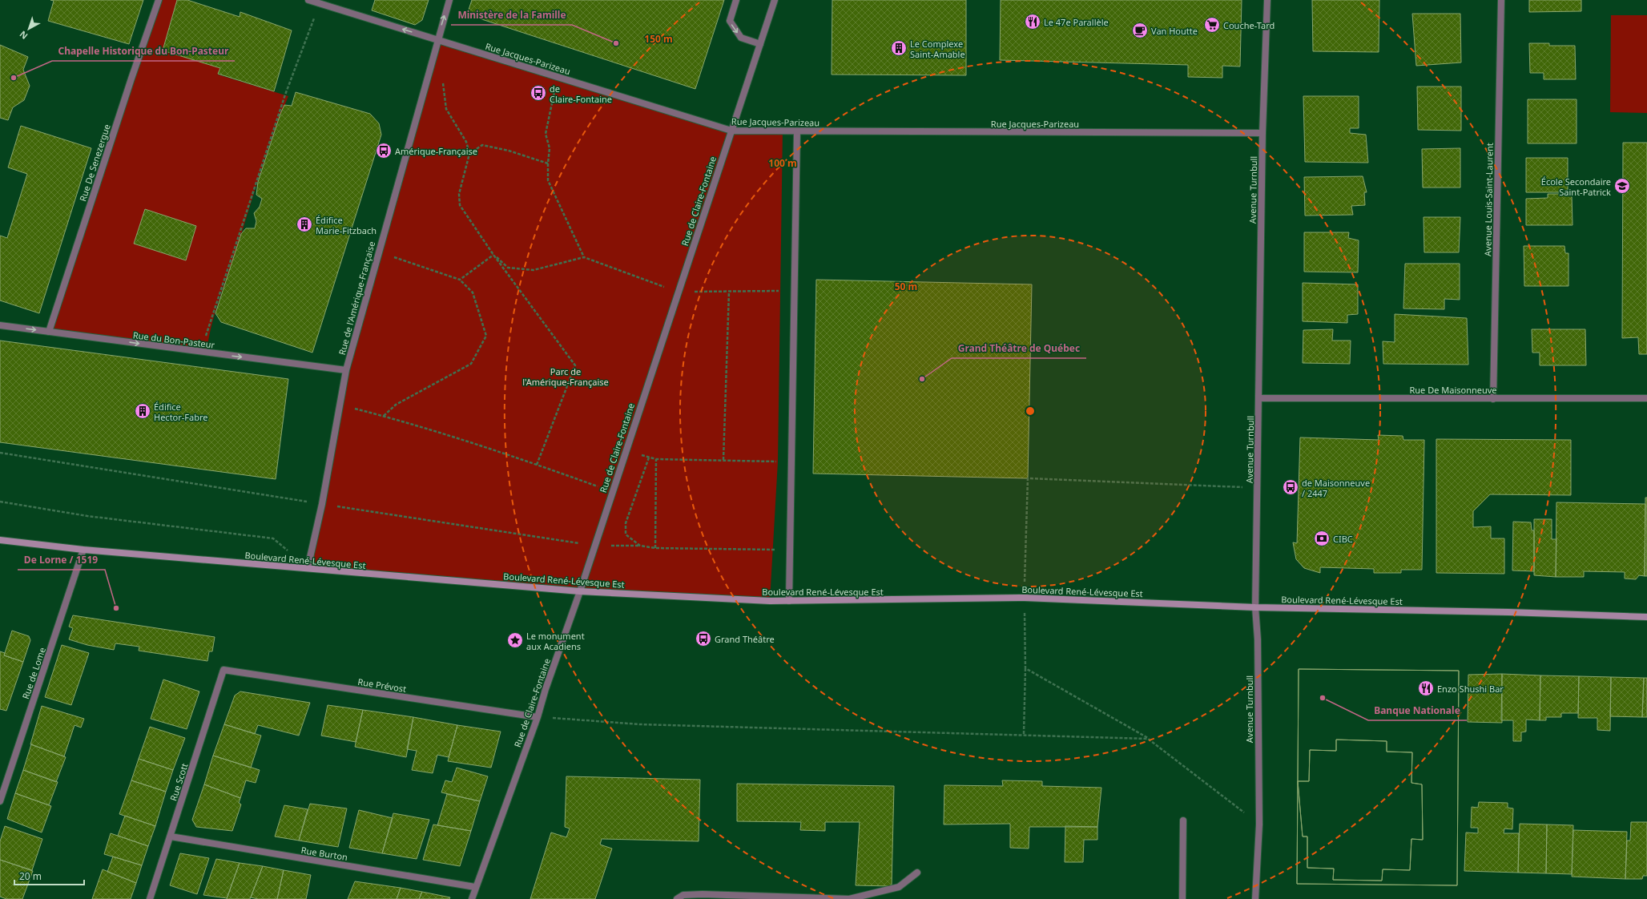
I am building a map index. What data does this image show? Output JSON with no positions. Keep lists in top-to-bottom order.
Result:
{
  "streets": {
    "main road": ["Boulevard René-Lévesque Est"],
    "street": [
      "Rue Jacques-Parizeau",
      "Rue De Senezergue",
      "Avenue Turnbull",
      "Avenue Louis-Saint-Laurent",
      "Rue de Claire-Fontaine",
      "Rue de l'Amérique-Française",
      "Rue du Bon-Pasteur",
      "Rue De Maisonneuve",
      "Rue de Lome",
      "Rue Prévost",
      "Rue Scott",
      "Rue Burton"
    ]
  },
  "crossings": [
    ["Rue Jacques-Parizeau", "Avenue Turnbull"],
    ["Rue Jacques-Parizeau", "Rue de Claire-Fontaine"],
    ["Rue Jacques-Parizeau", "Rue de l'Amérique-Française"],
    ["Rue De Senezergue", "Rue du Bon-Pasteur"],
    ["Avenue Turnbull", "Rue De Maisonneuve"],
    ["Avenue Turnbull", "Boulevard René-Lévesque Est"],
    ["Avenue Louis-Saint-Laurent", "Rue De Maisonneuve"],
    ["Rue de Claire-Fontaine", "Boulevard René-Lévesque Est"],
    ["Rue de Claire-Fontaine", "Rue Prévost"],
    ["Rue de Claire-Fontaine", "Rue Burton"],
    ["Rue de l'Amérique-Française", "Rue du Bon-Pasteur"],
    ["Rue de l'Amérique-Française", "Boulevard René-Lévesque Est"],
    ["Boulevard René-Lévesque Est", "Rue de Lome"],
    ["Rue Prévost", "Rue Scott"],
    ["Rue Scott", "Rue Burton"]
  ],
  "one_way": ["Rue du Bon-Pasteur"],
  "parks": ["Parc de l'Amérique-Française"],
  "places": {
    "restaurant": ["Le 47e Parallèle", "Enzo Shushi Bar"],
    "supermarket": ["Couche-Tard"],
    "cafe": ["Van Houtte"],
    "other": [
      "Ministère de la Famille",
      "Chapelle Historique du Bon-Pasteur",
      "Grand Théâtre de Québec",
      "De Lorne / 1519",
      "Banque Nationale"
    ],
    "building": ["Le Complexe Saint-Amable", "Édifice Marie-Fitzbach", "Édifice Hector-Fabre"],
    "bus stop": [
      "de Claire-Fontaine",
      "Amérique-Française",
      "de Maisonneuve / 2447",
      "Grand Théâtre"
    ],
    "school or university": ["École Secondaire Saint-Patrick"],
    "bank": ["CIBC"],
    "place": ["Le monument aux Acadiens"]
  },
  "scale_bar": "20 m",
  "north": "bottom left",
  "rings": ["150 m", "100 m", "50 m"]
}
